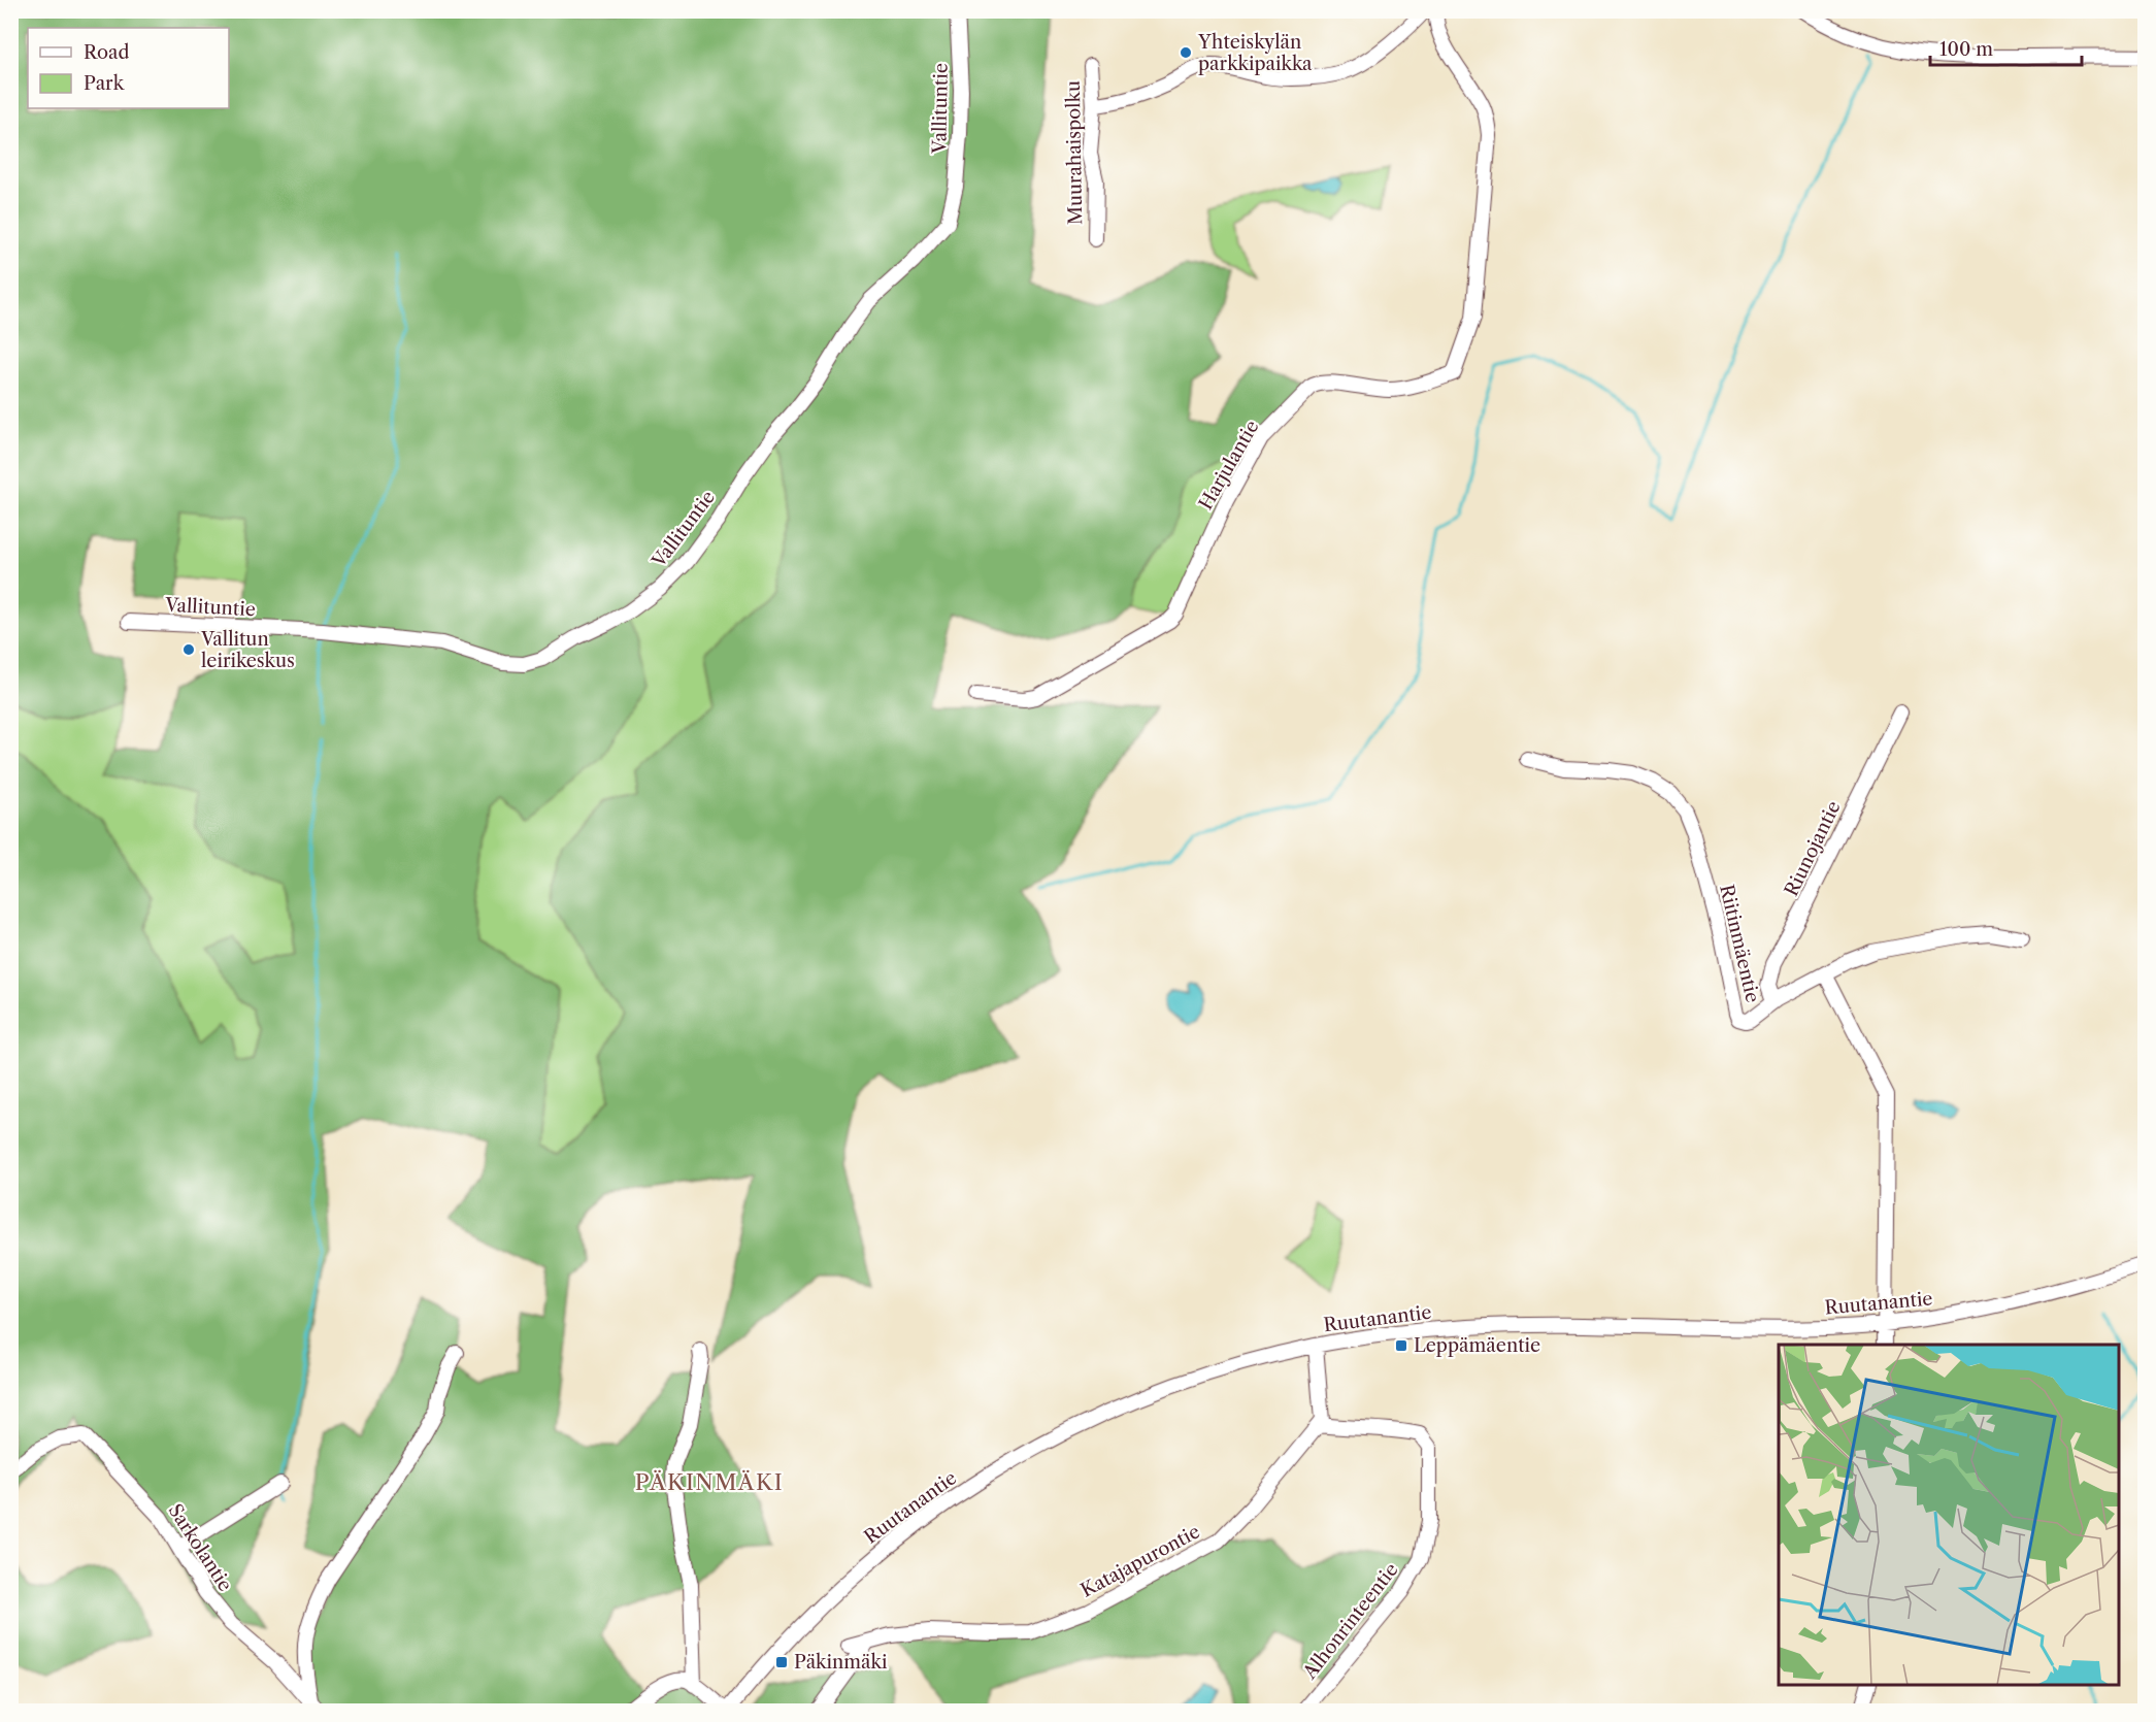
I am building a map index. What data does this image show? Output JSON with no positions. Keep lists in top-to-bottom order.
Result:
{
  "streets": {
    "street": [
      "Vallituntie",
      "Muurahaispolku",
      "Harjulantie",
      "Riunojantie",
      "Riitinmäentie",
      "Ruutanantie",
      "Sarkolantie",
      "Katajapurontie",
      "Alhonrinteentie"
    ]
  },
  "crossings": [
    ["Riunojantie", "Riitinmäentie"],
    ["Katajapurontie", "Alhonrinteentie"]
  ],
  "districts": ["PÄKINMÄKI"],
  "places": {
    "other": ["Yhteiskylän parkkipaikka", "Vallitun leirikeskus"],
    "transit": ["Leppämäentie", "Päkinmäki"]
  },
  "legend": ["Road", "Park"],
  "scale_bar": "100 m"
}
